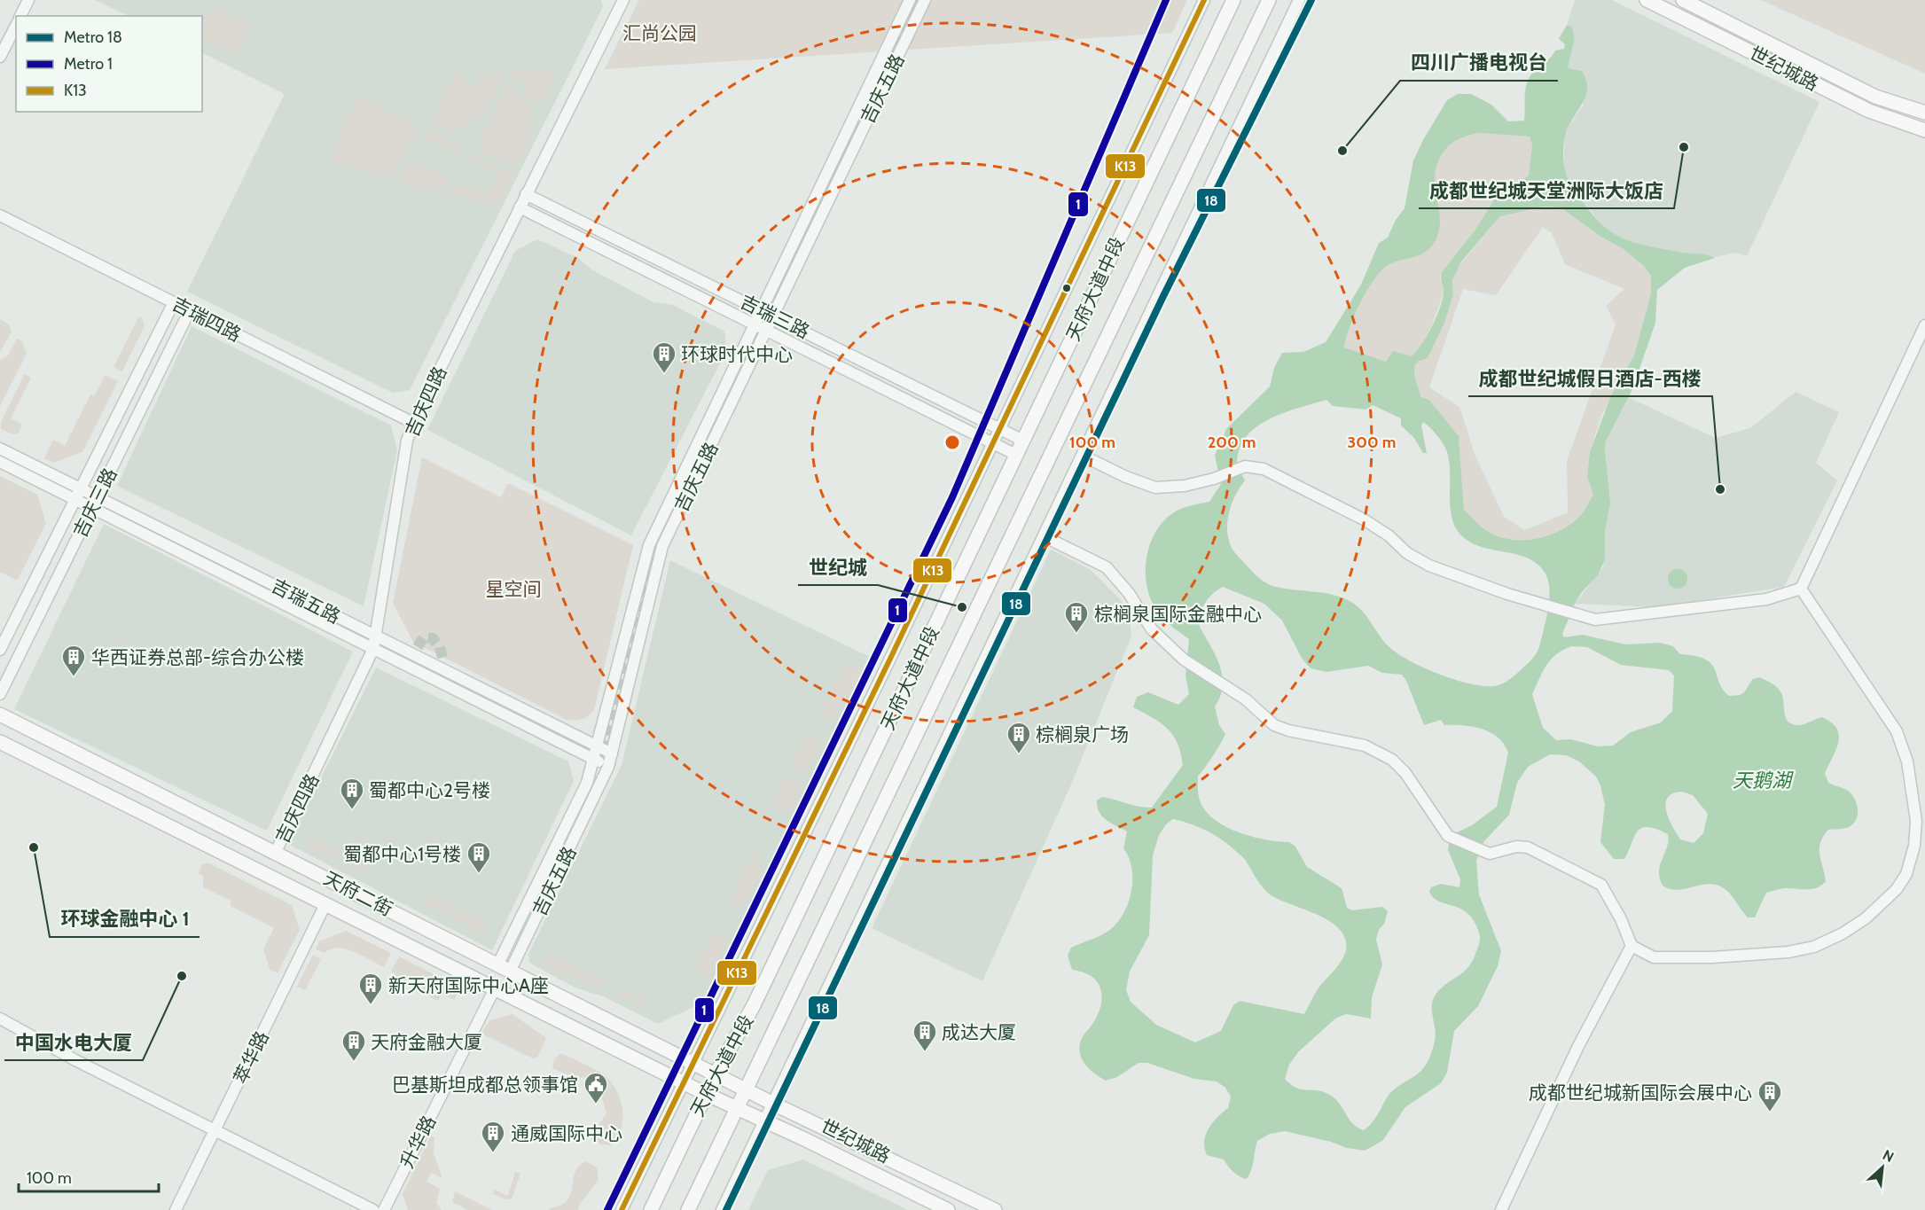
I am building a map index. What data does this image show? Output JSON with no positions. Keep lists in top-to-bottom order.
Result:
{
  "streets": {
    "main road": ["世纪城路", "天府大道中段", "天府二街"],
    "street": [
      "吉庆五路",
      "吉瑞三路",
      "吉瑞四路",
      "吉庆四路",
      "吉庆三路",
      "吉瑞五路",
      "萃华路",
      "升华路"
    ]
  },
  "crossings": [
    ["世纪城路", "天府大道中段"],
    ["世纪城路", "天府二街"],
    ["吉庆五路", "吉瑞三路"],
    ["吉庆五路", "吉瑞五路"],
    ["吉庆五路", "天府二街"],
    ["天府大道中段", "吉瑞三路"],
    ["天府大道中段", "天府二街"],
    ["吉瑞三路", "吉庆四路"],
    ["吉瑞四路", "吉庆四路"],
    ["吉瑞四路", "吉庆三路"],
    ["吉庆四路", "吉瑞五路"],
    ["吉庆四路", "天府二街"],
    ["吉庆三路", "吉瑞五路"],
    ["天府二街", "萃华路"],
    ["天府二街", "升华路"]
  ],
  "water": ["天鹅湖"],
  "parks": ["汇尚公园", "星空间"],
  "places": {
    "other": [
      "成都世纪城天堂洲际大饭店",
      "四川广播电视台",
      "成都世纪城假日酒店-西楼",
      "世纪城",
      "环球金融中心 1",
      "中国水电大厦"
    ],
    "building": [
      "环球时代中心",
      "棕榈泉国际金融中心",
      "华西证券总部-综合办公楼",
      "棕榈泉广场",
      "蜀都中心2号楼",
      "蜀都中心1号楼",
      "新天府国际中心A座",
      "成达大厦",
      "天府金融大厦",
      "成都世纪城新国际会展中心",
      "通威国际中心"
    ],
    "public building": ["巴基斯坦成都总领事馆"]
  },
  "lines": ["metro line 18", "metro line 1", "transit line K13"],
  "legend": ["Metro 18", "Metro 1", "K13"],
  "scale_bar": "100 m",
  "north": "top right",
  "rings": ["100 m", "200 m", "300 m"]
}
